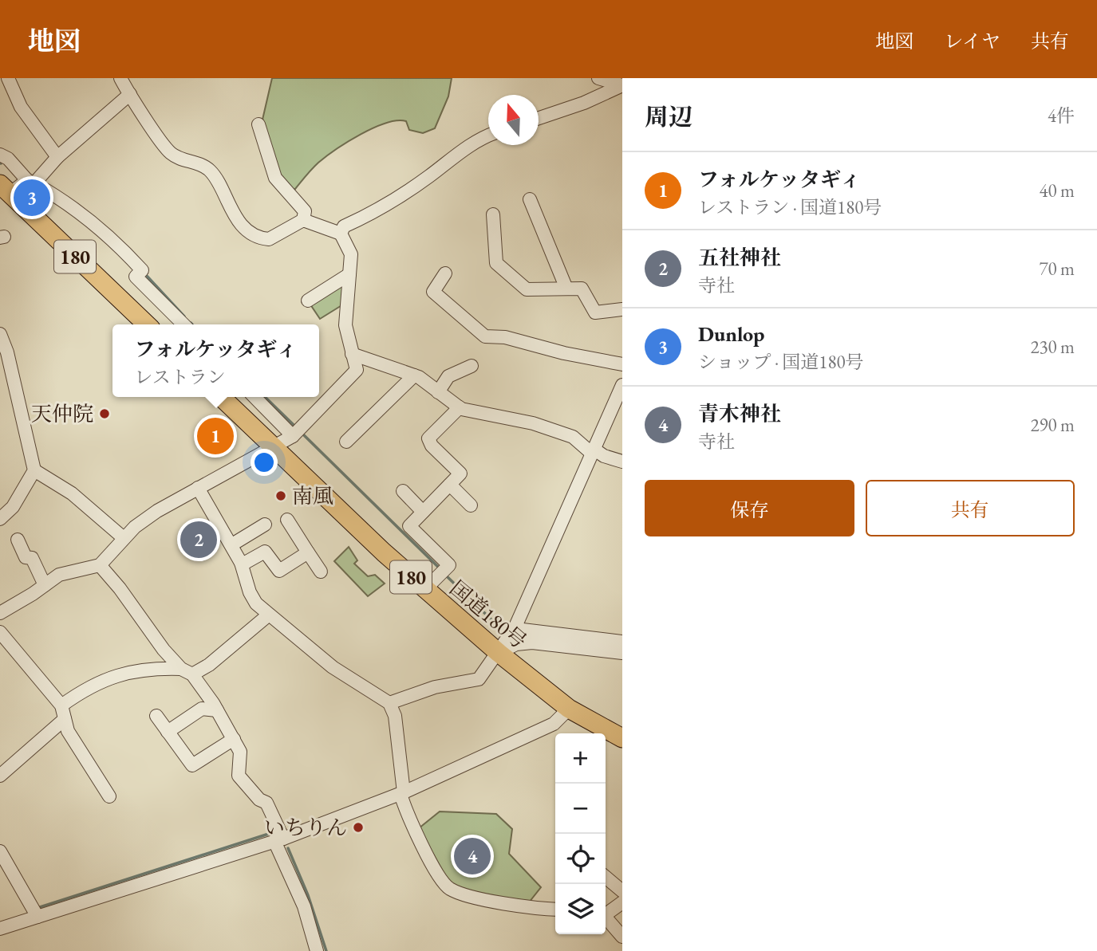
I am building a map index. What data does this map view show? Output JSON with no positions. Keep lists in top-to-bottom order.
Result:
{
  "streets": {
    "highway": ["180", "国道180号"]
  },
  "places": ["天仲院", "南風", "いちりん"],
  "north": "top",
  "page": {
    "header": "地図",
    "nav": ["地図", "レイヤ", "共有"],
    "heading": ["周辺", "4件"],
    "list": [
      {
        "mark": "1",
        "name": "フォルケッタギィ",
        "note": "レストラン · 国道180号",
        "value": "40 m"
      },
      {
        "mark": "2",
        "name": "五社神社",
        "note": "寺社",
        "value": "70 m"
      },
      {
        "mark": "3",
        "name": "Dunlop",
        "note": "ショップ · 国道180号",
        "value": "230 m"
      },
      {
        "mark": "4",
        "name": "青木神社",
        "note": "寺社",
        "value": "290 m"
      }
    ],
    "pins": [
      "3",
      "1",
      "2",
      "4"
    ],
    "popup": ["フォルケッタギィ", "レストラン"],
    "buttons": ["保存", "共有"],
    "map_buttons": ["+", "−"]
  }
}
